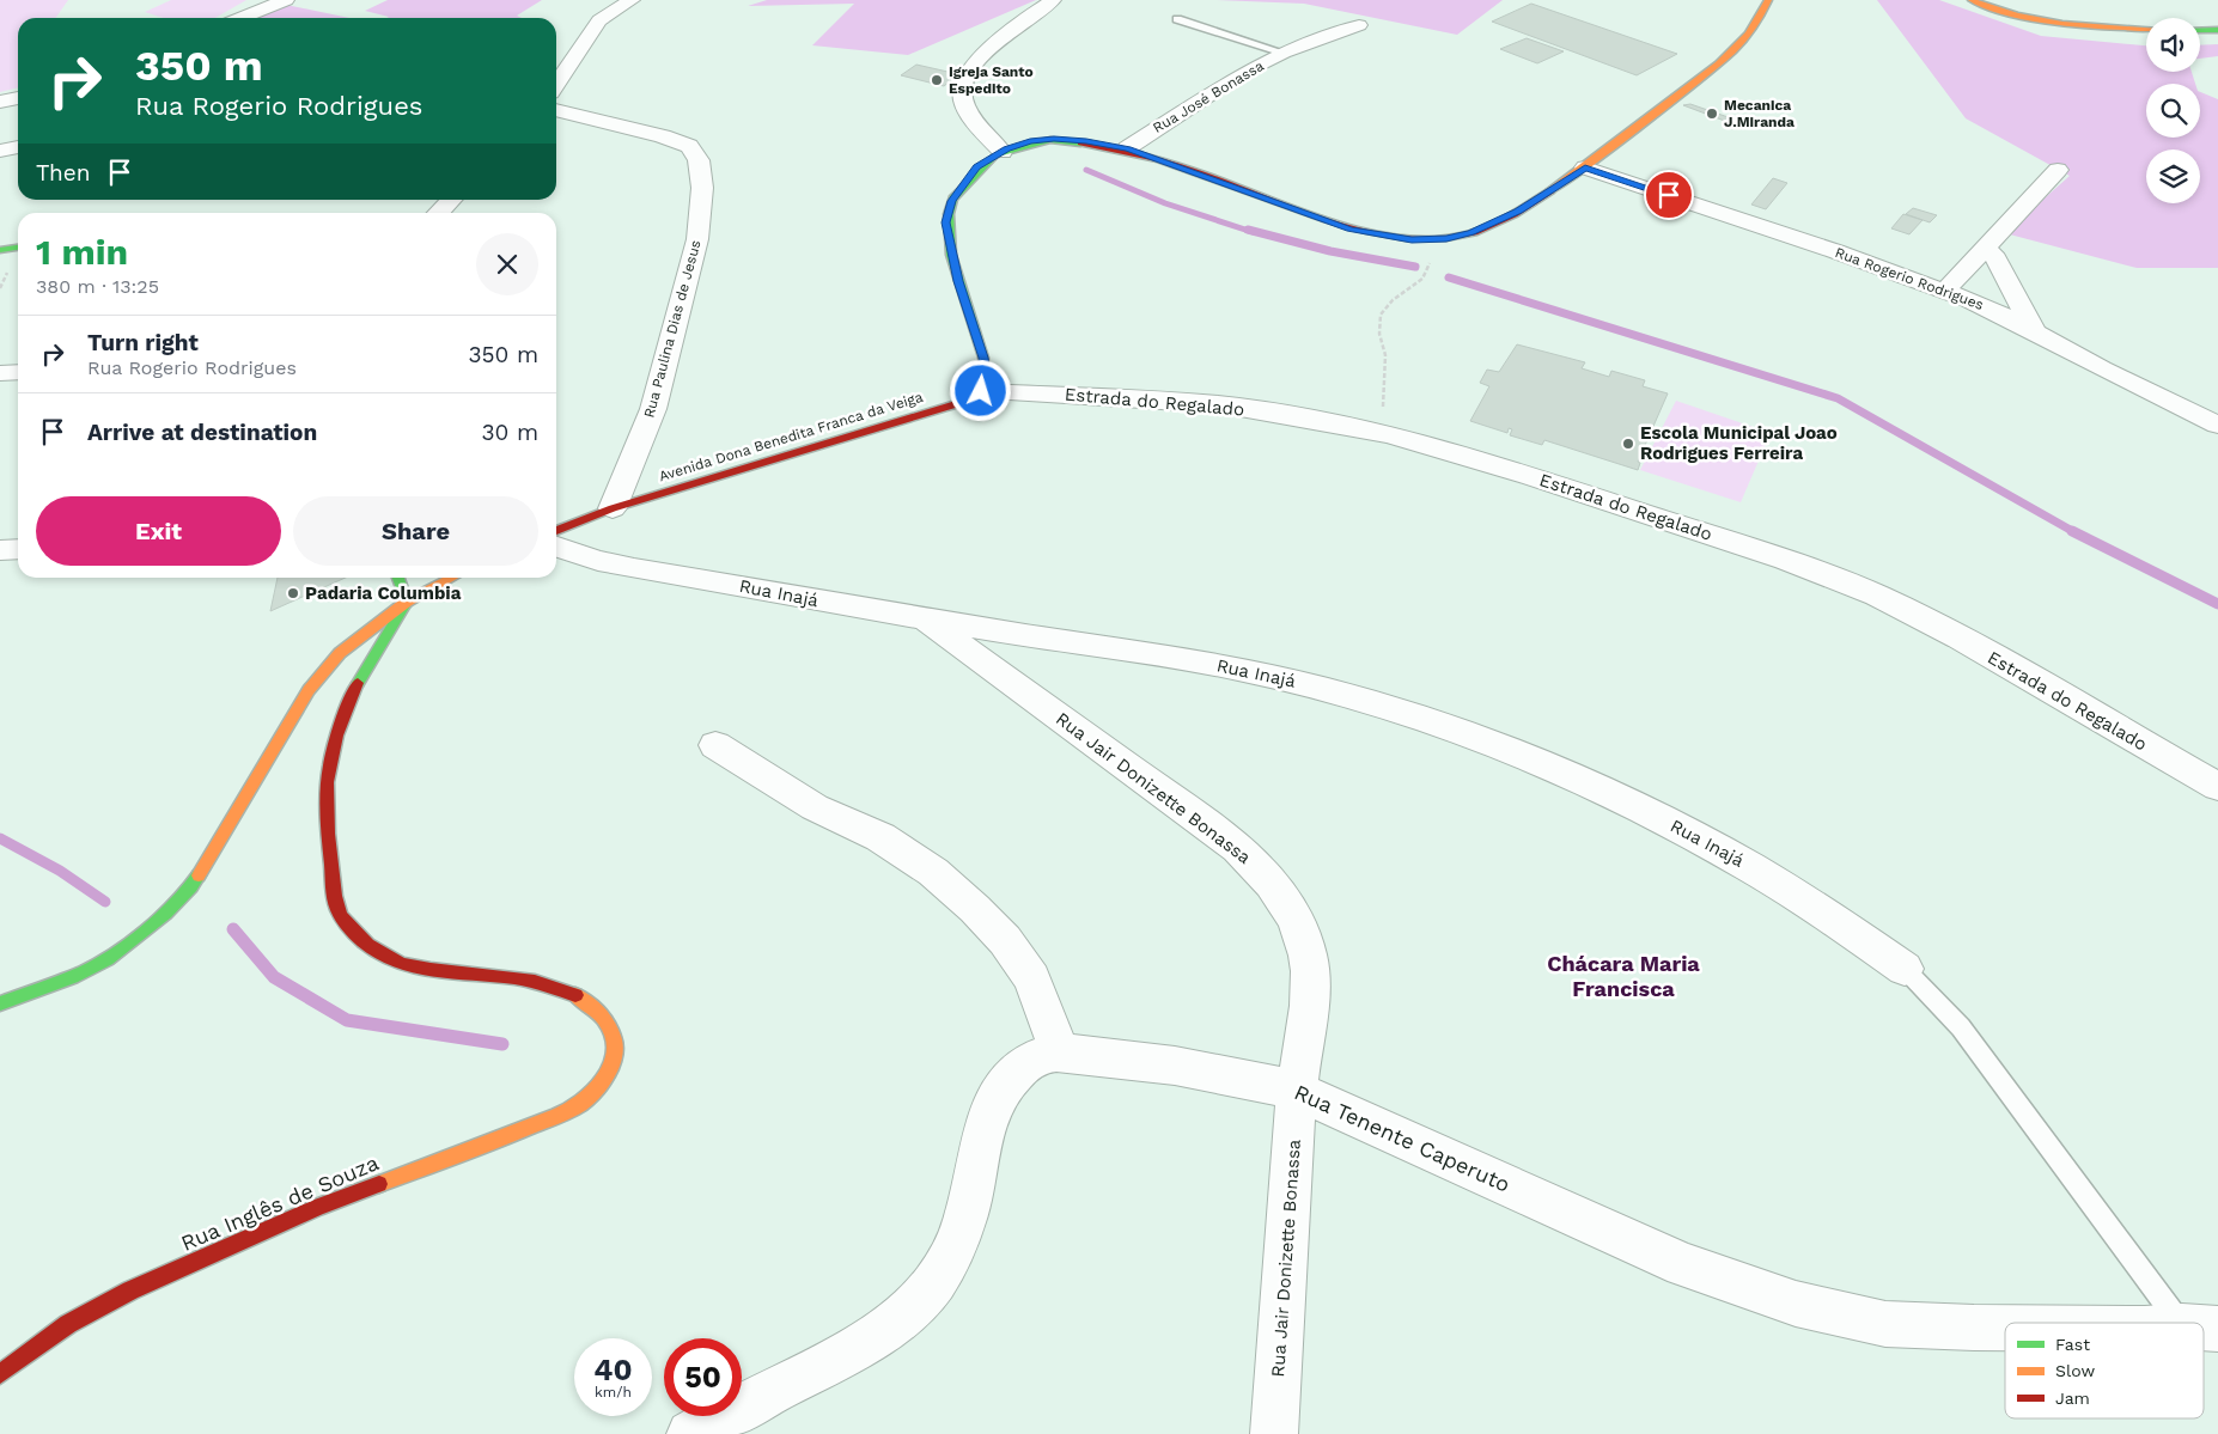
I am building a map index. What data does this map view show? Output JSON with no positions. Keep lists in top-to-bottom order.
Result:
{
  "streets": {
    "main road": ["Avenida Dona Benedita Franca da Veiga", "Rua Inglês de Souza"],
    "street": [
      "Rua José Bonassa",
      "Rua Rogerio Rodrigues",
      "Rua Paulina Dias de Jesus",
      "Estrada do Regalado",
      "Rua Inajá",
      "Rua Jair Donizette Bonassa",
      "Rua Tenente Caperuto"
    ]
  },
  "crossings": [
    ["Rua Paulina Dias de Jesus", "Avenida Dona Benedita Franca da Veiga"],
    ["Estrada do Regalado", "Avenida Dona Benedita Franca da Veiga"],
    ["Rua Inajá", "Rua Jair Donizette Bonassa"],
    ["Rua Jair Donizette Bonassa", "Rua Tenente Caperuto"]
  ],
  "districts": ["Chácara Maria Francisca"],
  "places": [
    "Igreja Santo Espedito",
    "Mecanica J.Miranda",
    "Escola Municipal Joao Rodrigues Ferreira",
    "Padaria Columbia"
  ],
  "legend": ["Fast", "Slow", "Jam"],
  "page": {
    "turn": ["350 m", "Rua Rogerio Rodrigues"],
    "then": "Then",
    "heading": ["1 min", "380 m · 13:25"],
    "list": [
      {
        "name": "Turn right",
        "note": "Rua Rogerio Rodrigues",
        "value": "350 m"
      },
      {
        "name": "Arrive at destination",
        "value": "30 m"
      }
    ],
    "buttons": ["Exit", "Share"],
    "speed": "40 km/h",
    "limit": "50"
  }
}
